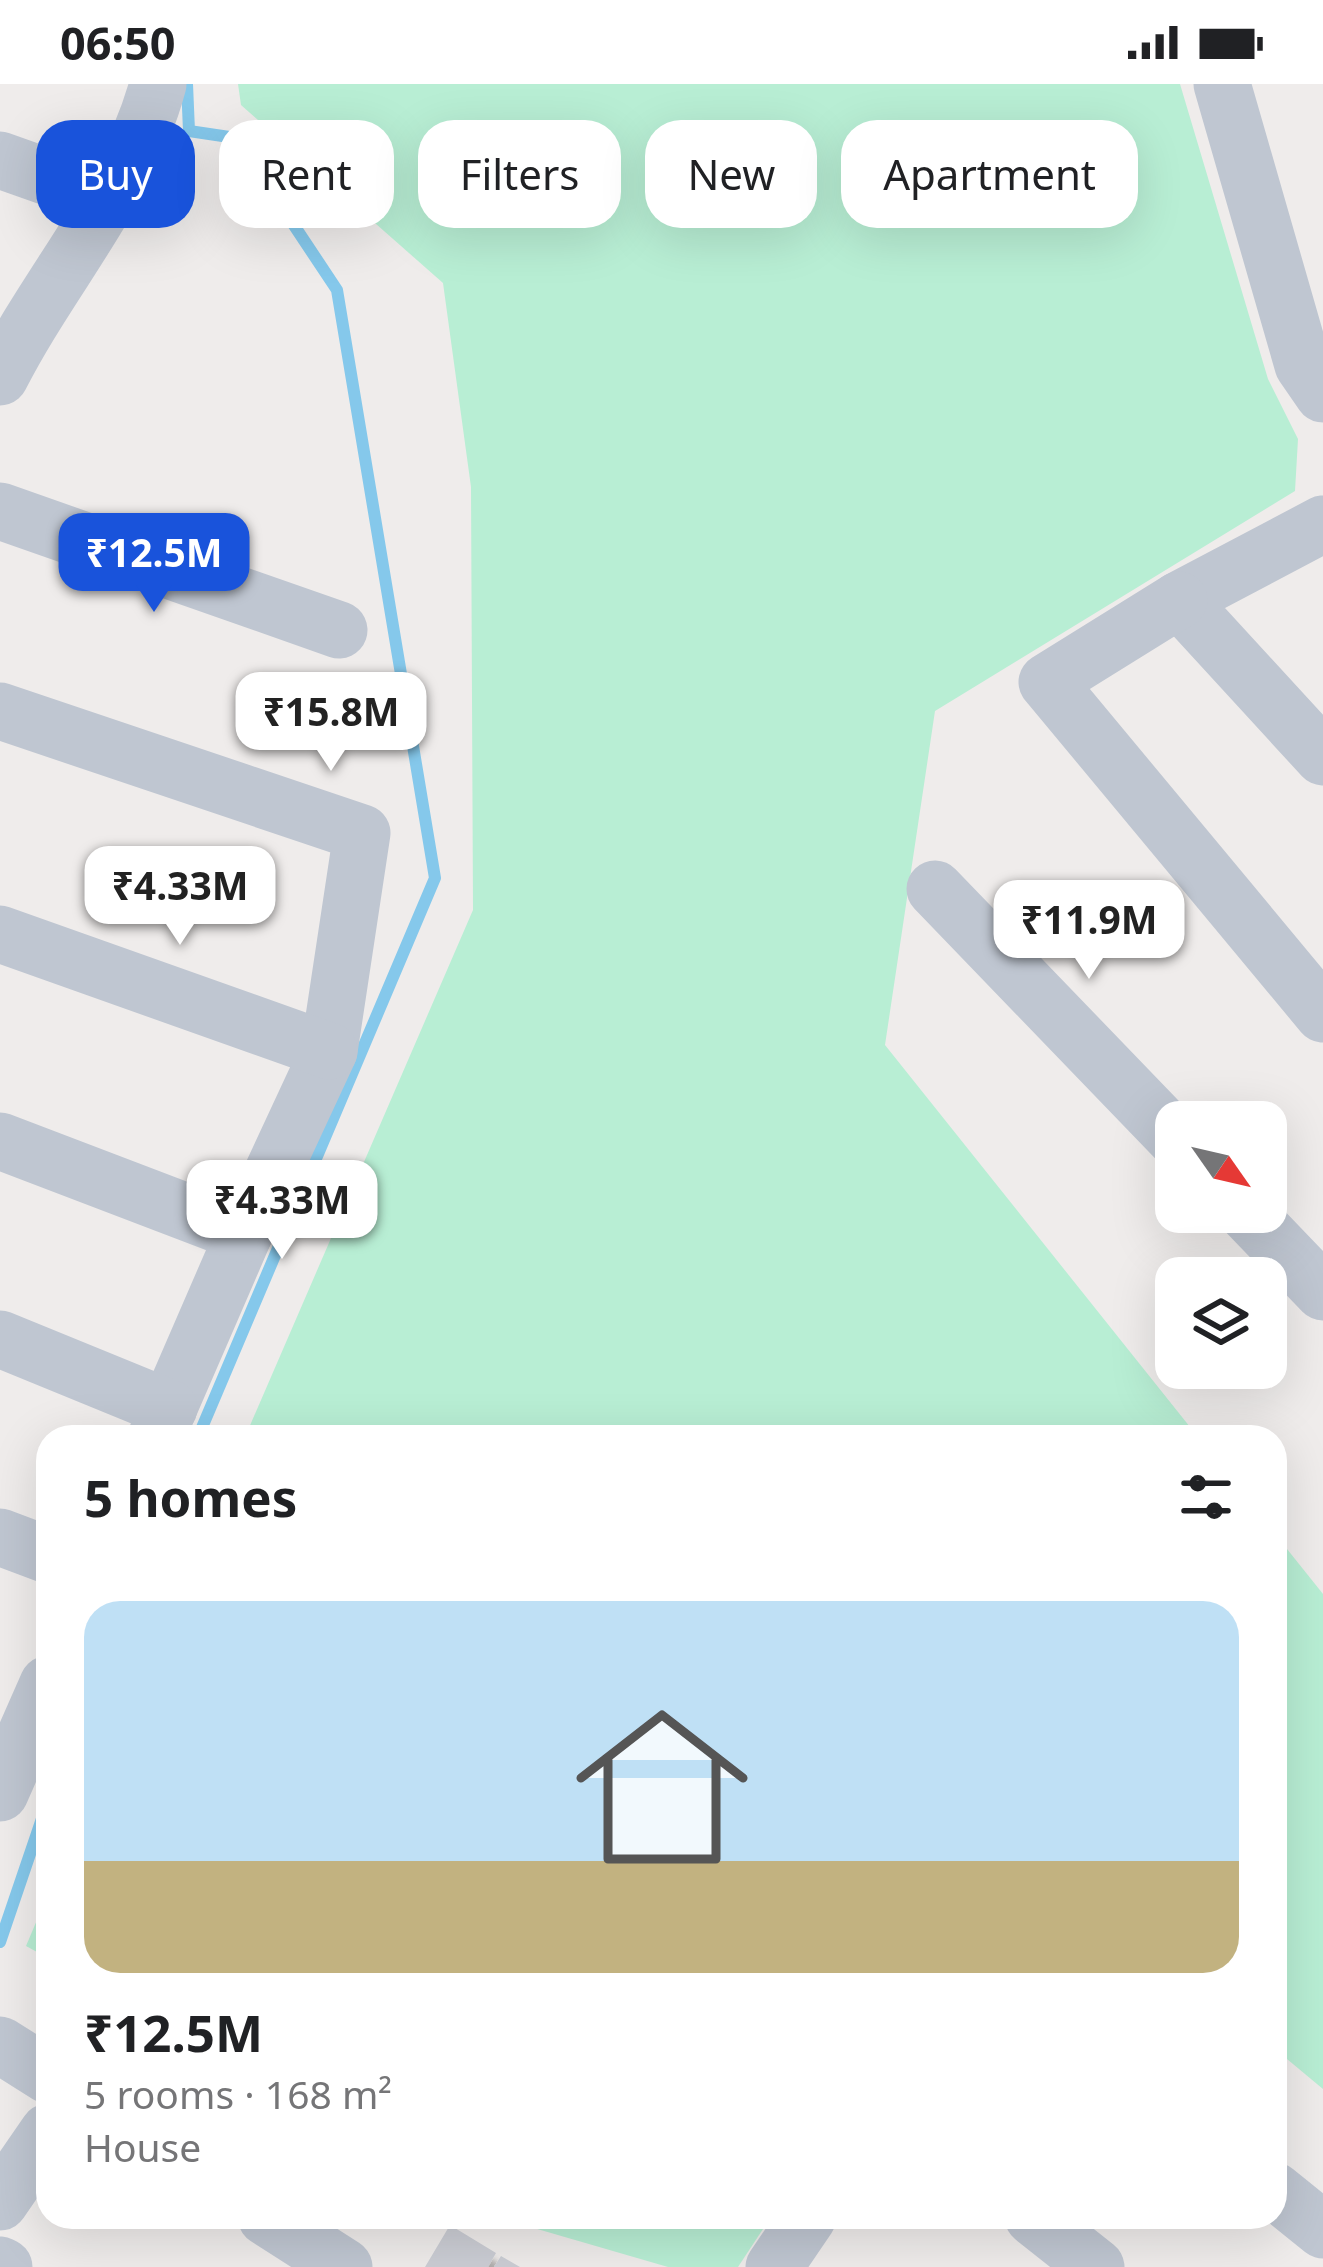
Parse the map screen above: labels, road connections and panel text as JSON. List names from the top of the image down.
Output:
{
  "north": "bottom right",
  "page": {
    "status": "06:50",
    "chip": [
      "Buy",
      "Rent",
      "Filters",
      "New",
      "Apartment"
    ],
    "price": [
      "₹12.5M",
      "₹15.8M",
      "₹4.33M",
      "₹11.9M",
      "₹4.33M"
    ],
    "heading": "5 homes",
    "list": [
      {
        "name": "₹12.5M",
        "note": "5 rooms · 168 m² · House"
      }
    ]
  }
}
